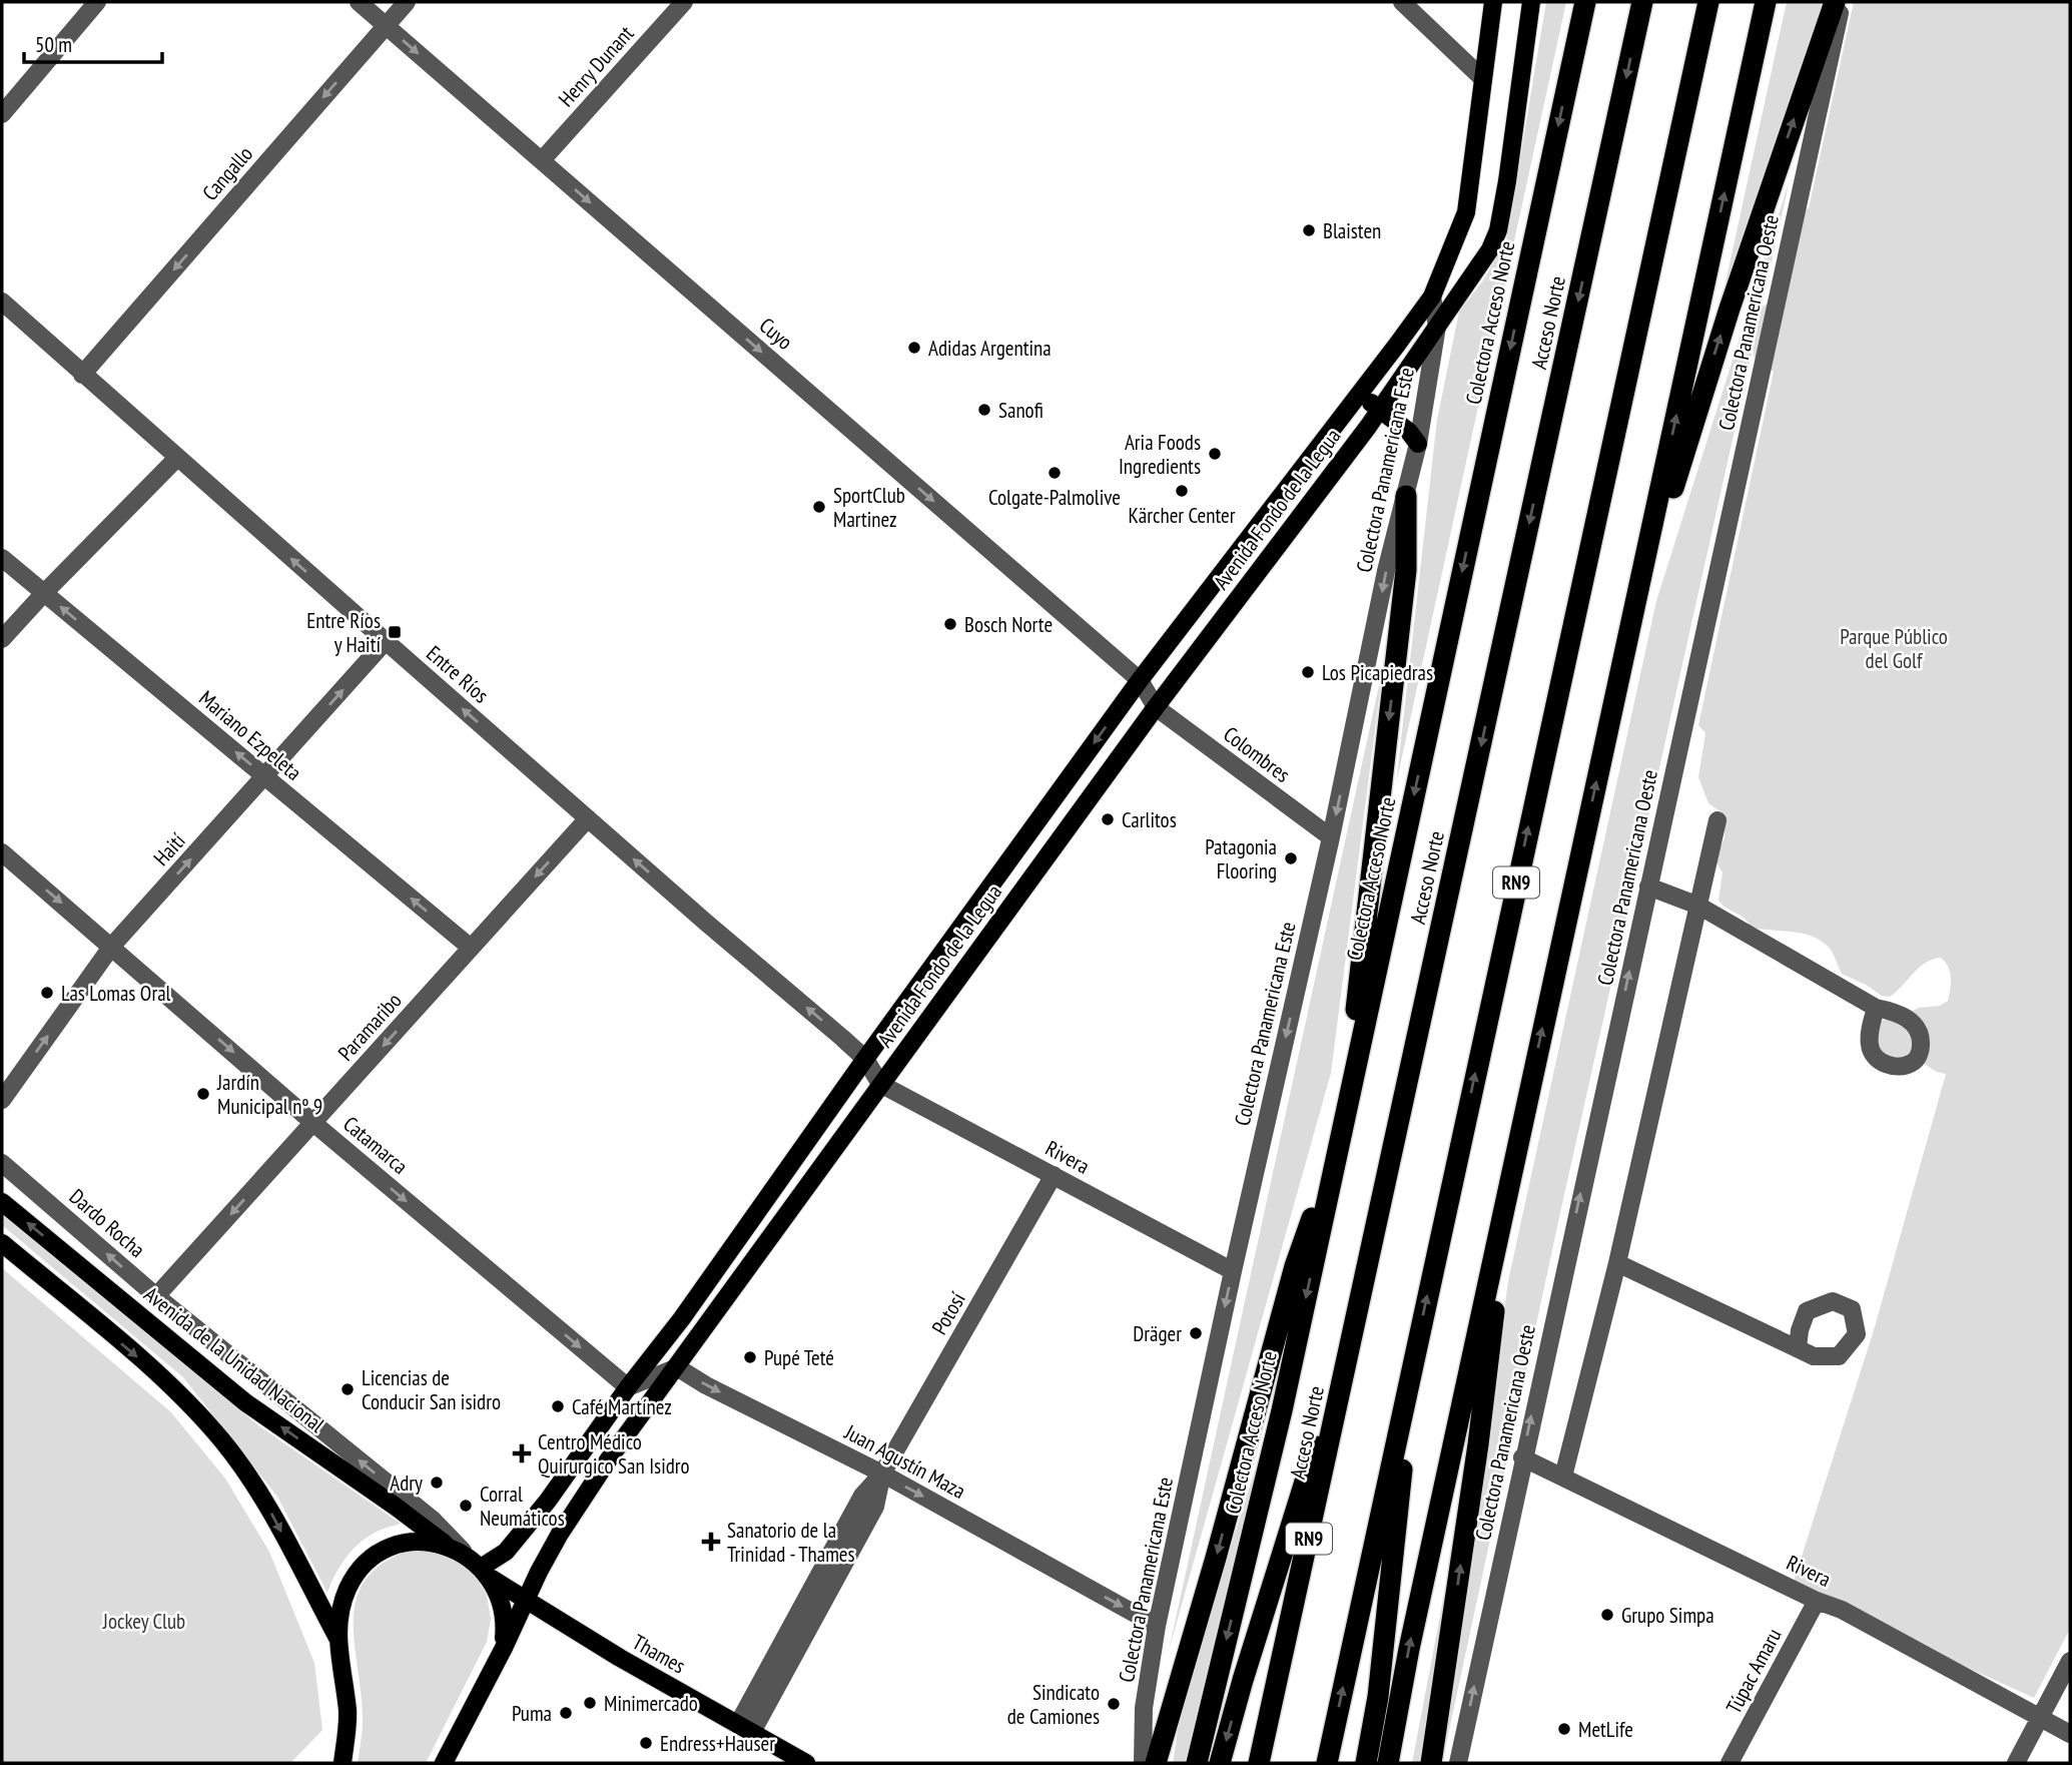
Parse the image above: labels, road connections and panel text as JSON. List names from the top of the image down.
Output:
{
  "streets": {
    "highway": ["Colectora Acceso Norte", "Acceso Norte", "RN9"],
    "main road": ["Avenida Fondo de la Legua", "Avenida de la Unidad Nacional", "Thames"],
    "street": [
      "Henry Dunant",
      "Cangallo",
      "Colectora Panamericana Oeste",
      "Cuyo",
      "Colectora Panamericana Este",
      "Entre Ríos",
      "Mariano Ezpeleta",
      "Colombres",
      "Haití",
      "Paramaribo",
      "Catamarca",
      "Rivera",
      "Dardo Rocha",
      "Potosí",
      "Juan Agustín Maza",
      "Túpac Amaru"
    ]
  },
  "crossings": [
    ["Henry Dunant", "Cuyo"],
    ["Cangallo", "Cuyo"],
    ["Cangallo", "Entre Ríos"],
    ["Colectora Panamericana Oeste", "Rivera"],
    ["Cuyo", "Avenida Fondo de la Legua"],
    ["Cuyo", "Colombres"],
    ["Colectora Panamericana Este", "Avenida Fondo de la Legua"],
    ["Colectora Panamericana Este", "Colombres"],
    ["Colectora Panamericana Este", "Rivera"],
    ["Colectora Panamericana Este", "Juan Agustín Maza"],
    ["Avenida Fondo de la Legua", "Entre Ríos"],
    ["Avenida Fondo de la Legua", "Colombres"],
    ["Avenida Fondo de la Legua", "Catamarca"],
    ["Avenida Fondo de la Legua", "Rivera"],
    ["Avenida Fondo de la Legua", "Dardo Rocha"],
    ["Avenida Fondo de la Legua", "Avenida de la Unidad Nacional"],
    ["Avenida Fondo de la Legua", "Juan Agustín Maza"],
    ["Avenida Fondo de la Legua", "Thames"],
    ["Entre Ríos", "Haití"],
    ["Entre Ríos", "Paramaribo"],
    ["Entre Ríos", "Rivera"],
    ["Mariano Ezpeleta", "Haití"],
    ["Mariano Ezpeleta", "Paramaribo"],
    ["Haití", "Catamarca"],
    ["Paramaribo", "Catamarca"],
    ["Paramaribo", "Dardo Rocha"],
    ["Rivera", "Potosí"],
    ["Rivera", "Túpac Amaru"],
    ["Dardo Rocha", "Avenida de la Unidad Nacional"],
    ["Dardo Rocha", "Thames"],
    ["Potosí", "Juan Agustín Maza"],
    ["Potosí", "Thames"],
    ["Avenida de la Unidad Nacional", "Thames"]
  ],
  "one_way": [
    "Cangallo",
    "Cuyo",
    "Colectora Panamericana Este",
    "Entre Ríos",
    "Mariano Ezpeleta",
    "Haití",
    "Paramaribo",
    "Catamarca",
    "Dardo Rocha",
    "Juan Agustín Maza"
  ],
  "parks": ["Parque Público del Golf", "Jockey Club"],
  "places": {
    "other": [
      "Blaisten",
      "Adidas Argentina",
      "Sanofi",
      "Aria Foods Ingredients",
      "Colgate-Palmolive",
      "Kärcher Center",
      "SportClub Martinez",
      "Bosch Norte",
      "Los Picapiedras",
      "Carlitos",
      "Patagonia Flooring",
      "Las Lomas Oral",
      "Jardín Municipal nº 9",
      "Dräger",
      "Pupé Teté",
      "Licencias de Conducir San isidro",
      "Café Martínez",
      "Adry",
      "Corral Neumáticos",
      "Grupo Simpa",
      "Minimercado",
      "Sindicato de Camiones",
      "Puma",
      "MetLife",
      "Endress+Hauser"
    ],
    "transit": ["Entre Ríos y Haití"],
    "health": ["Centro Médico Quirurgico San Isidro", "Sanatorio de la Trinidad - Thames"]
  },
  "scale_bar": "50 m"
}
